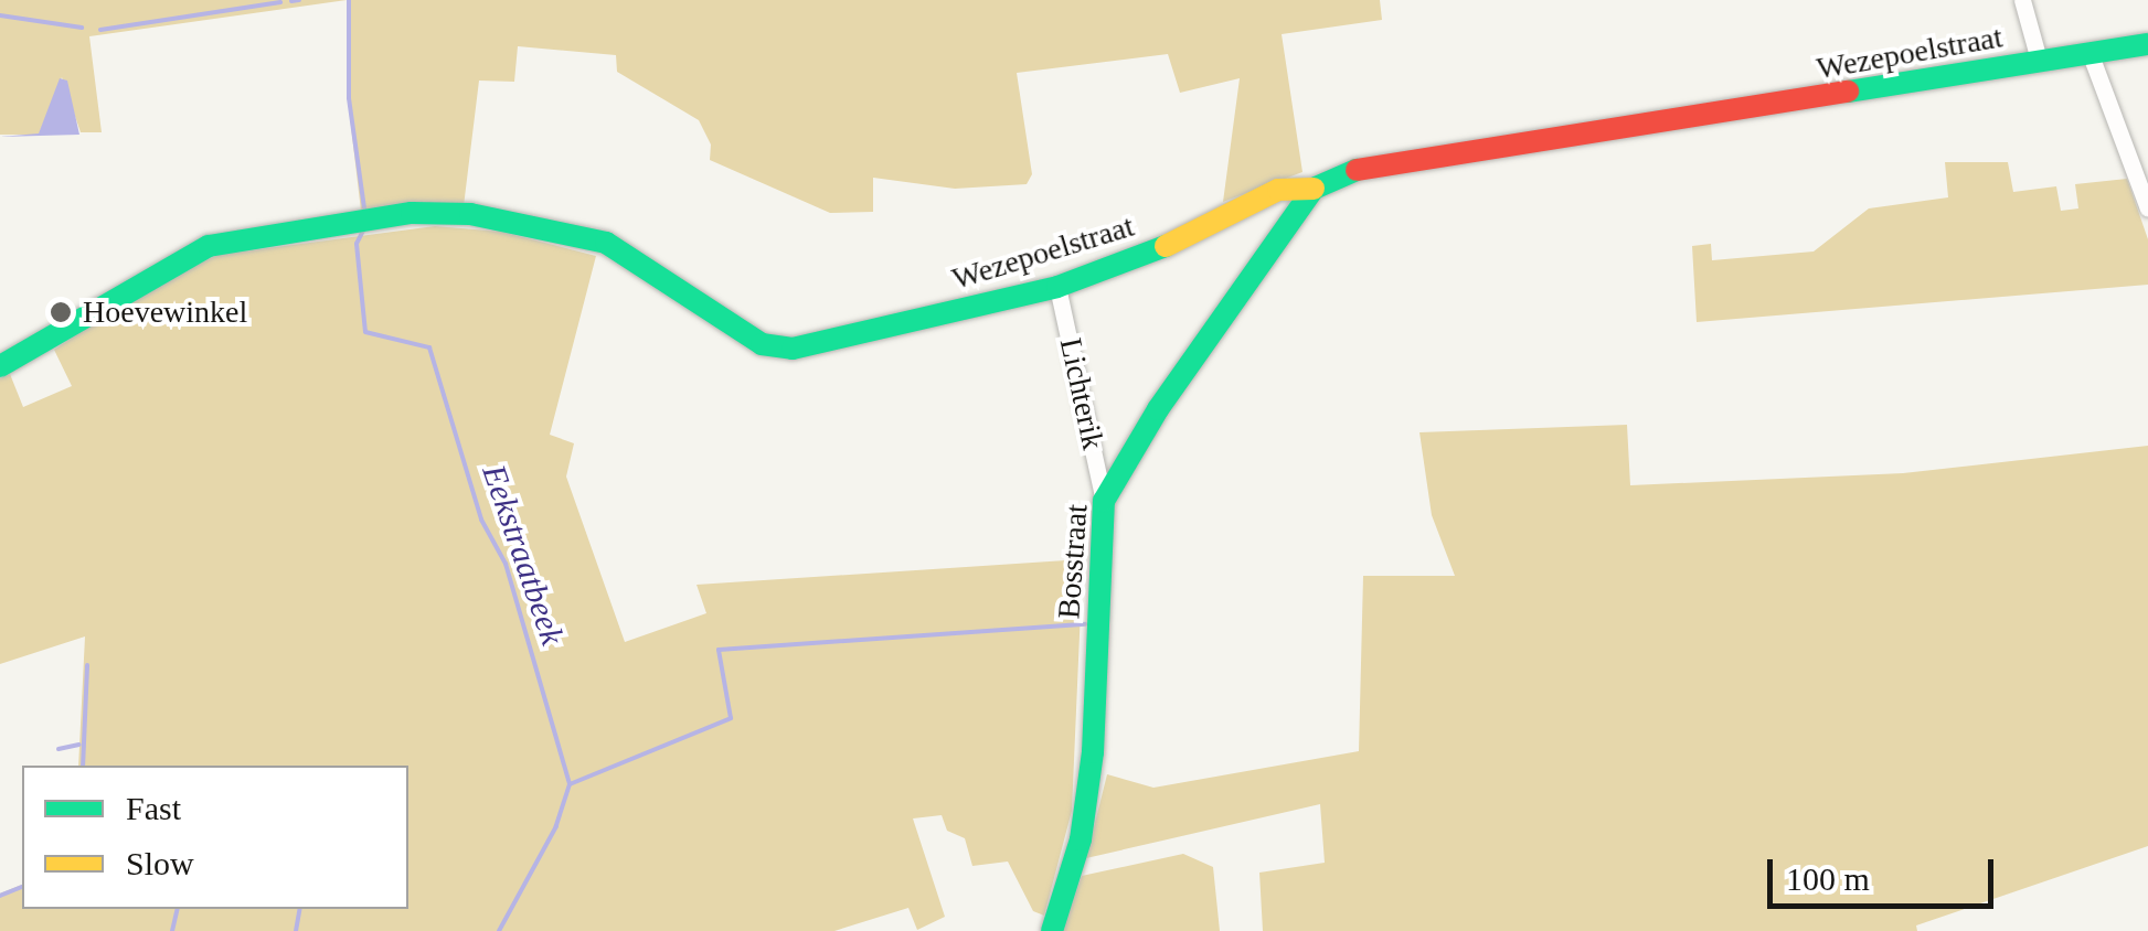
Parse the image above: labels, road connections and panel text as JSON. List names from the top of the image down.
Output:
{
  "streets": {
    "street": ["Wezepoelstraat", "Lichterik", "Bosstraat"]
  },
  "crossings": [
    ["Wezepoelstraat", "Lichterik"],
    ["Wezepoelstraat", "Bosstraat"],
    ["Lichterik", "Bosstraat"]
  ],
  "water": ["Eekstraatbeek"],
  "places": ["Hoevewinkel"],
  "legend": ["Fast", "Slow"],
  "scale_bar": "100 m"
}
